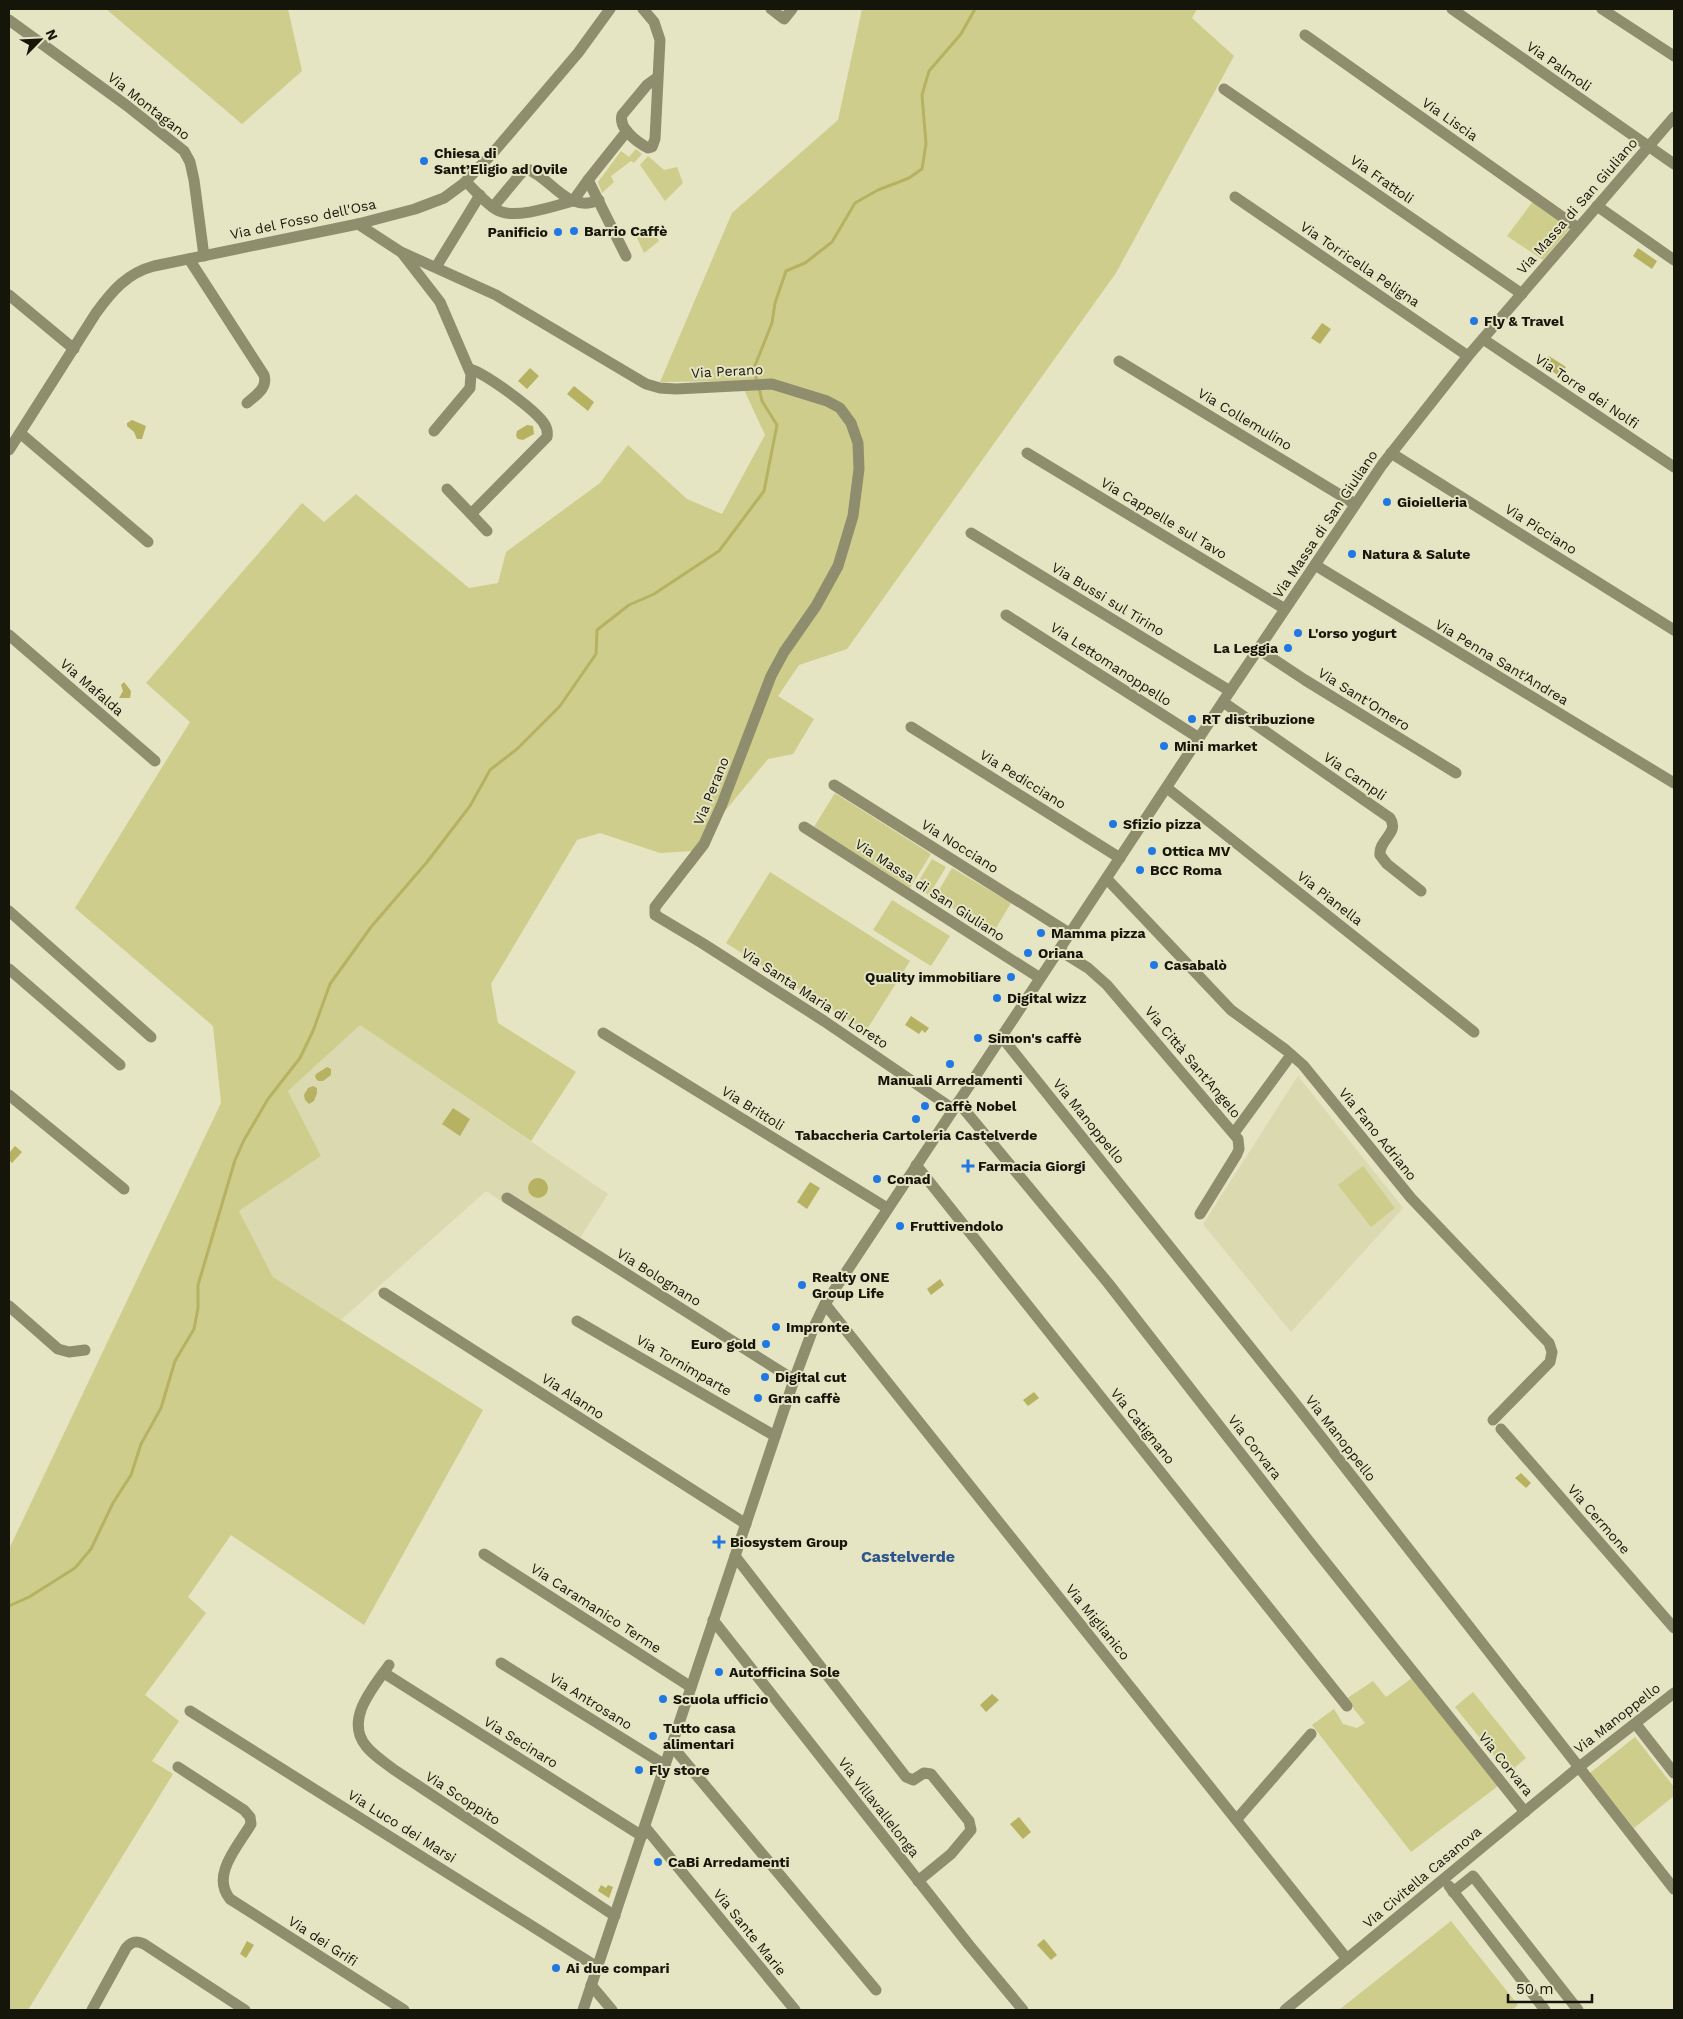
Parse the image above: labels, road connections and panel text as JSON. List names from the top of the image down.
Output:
{
  "streets": {
    "street": [
      "Via Palmoli",
      "Via Montagano",
      "Via Liscia",
      "Via Frattoli",
      "Via Massa di San Giuliano",
      "Via del Fosso dell'Osa",
      "Via Torricella Peligna",
      "Via Perano",
      "Via Torre dei Nolfi",
      "Via Collemulino",
      "Via Cappelle sul Tavo",
      "Via Picciano",
      "Via Bussi sul Tirino",
      "Via Penna Sant'Andrea",
      "Via Lettomanoppello",
      "Via Mafalda",
      "Via Sant'Omero",
      "Via Campli",
      "Via Pedicciano",
      "Via Nocciano",
      "Via Pianella",
      "Via Santa Maria di Loreto",
      "Via Città Sant'Angelo",
      "Via Brittoli",
      "Via Manoppello",
      "Via Fano Adriano",
      "Via Bolognano",
      "Via Tornimparte",
      "Via Alanno",
      "Via Catignano",
      "Via Corvara",
      "Via Cermone",
      "Via Caramanico Terme",
      "Via Miglianico",
      "Via Antrosano",
      "Via Secinaro",
      "Via Scoppito",
      "Via Villavallelonga",
      "Via Luco dei Marsi",
      "Via Civitella Casanova",
      "Via Sante Marie",
      "Via dei Grifi"
    ]
  },
  "crossings": [
    ["Via Palmoli", "Via Massa di San Giuliano"],
    ["Via Montagano", "Via del Fosso dell'Osa"],
    ["Via Liscia", "Via Massa di San Giuliano"],
    ["Via Frattoli", "Via Massa di San Giuliano"],
    ["Via Massa di San Giuliano", "Via Torricella Peligna"],
    ["Via Massa di San Giuliano", "Via Torre dei Nolfi"],
    ["Via Massa di San Giuliano", "Via Collemulino"],
    ["Via Massa di San Giuliano", "Via Cappelle sul Tavo"],
    ["Via Massa di San Giuliano", "Via Picciano"],
    ["Via Massa di San Giuliano", "Via Bussi sul Tirino"],
    ["Via Massa di San Giuliano", "Via Penna Sant'Andrea"],
    ["Via Massa di San Giuliano", "Via Lettomanoppello"],
    ["Via Massa di San Giuliano", "Via Sant'Omero"],
    ["Via Massa di San Giuliano", "Via Campli"],
    ["Via Massa di San Giuliano", "Via Pedicciano"],
    ["Via Massa di San Giuliano", "Via Nocciano"],
    ["Via Massa di San Giuliano", "Via Pianella"],
    ["Via Massa di San Giuliano", "Via Santa Maria di Loreto"],
    ["Via Massa di San Giuliano", "Via Città Sant'Angelo"],
    ["Via Massa di San Giuliano", "Via Brittoli"],
    ["Via Massa di San Giuliano", "Via Manoppello"],
    ["Via Massa di San Giuliano", "Via Fano Adriano"],
    ["Via Massa di San Giuliano", "Via Bolognano"],
    ["Via Massa di San Giuliano", "Via Tornimparte"],
    ["Via Massa di San Giuliano", "Via Alanno"],
    ["Via Massa di San Giuliano", "Via Catignano"],
    ["Via Massa di San Giuliano", "Via Corvara"],
    ["Via Massa di San Giuliano", "Via Caramanico Terme"],
    ["Via Massa di San Giuliano", "Via Miglianico"],
    ["Via Massa di San Giuliano", "Via Antrosano"],
    ["Via Massa di San Giuliano", "Via Secinaro"],
    ["Via Massa di San Giuliano", "Via Scoppito"],
    ["Via Massa di San Giuliano", "Via Villavallelonga"],
    ["Via Massa di San Giuliano", "Via Luco dei Marsi"],
    ["Via Massa di San Giuliano", "Via Sante Marie"],
    ["Via del Fosso dell'Osa", "Via Perano"],
    ["Via Perano", "Via Santa Maria di Loreto"],
    ["Via Santa Maria di Loreto", "Via Corvara"],
    ["Via Manoppello", "Via Civitella Casanova"],
    ["Via Corvara", "Via Civitella Casanova"],
    ["Via Miglianico", "Via Civitella Casanova"],
    ["Via Secinaro", "Via Scoppito"],
    ["Via Secinaro", "Via Sante Marie"]
  ],
  "districts": ["Castelverde"],
  "places": {
    "other": [
      "Chiesa di Sant’Eligio ad Ovile",
      "Barrio Caffè",
      "Panificio",
      "Fly & Travel",
      "Gioielleria",
      "Natura & Salute",
      "L'orso yogurt",
      "La Leggia",
      "RT distribuzione",
      "Mini market",
      "Sfizio pizza",
      "Ottica MV",
      "BCC Roma",
      "Mamma pizza",
      "Oriana",
      "Casabalò",
      "Quality immobiliare",
      "Digital wizz",
      "Simon's caffè",
      "Manuali Arredamenti",
      "Caffè Nobel",
      "Tabaccheria Cartoleria Castelverde",
      "Conad",
      "Fruttivendolo",
      "Realty ONE Group Life",
      "Impronte",
      "Euro gold",
      "Digital cut",
      "Gran caffè",
      "Autofficina Sole",
      "Scuola ufficio",
      "Tutto casa alimentari",
      "Fly store",
      "CaBi Arredamenti",
      "Ai due compari"
    ],
    "health": ["Farmacia Giorgi", "Biosystem Group"]
  },
  "scale_bar": "50 m",
  "north": "top right"
}
